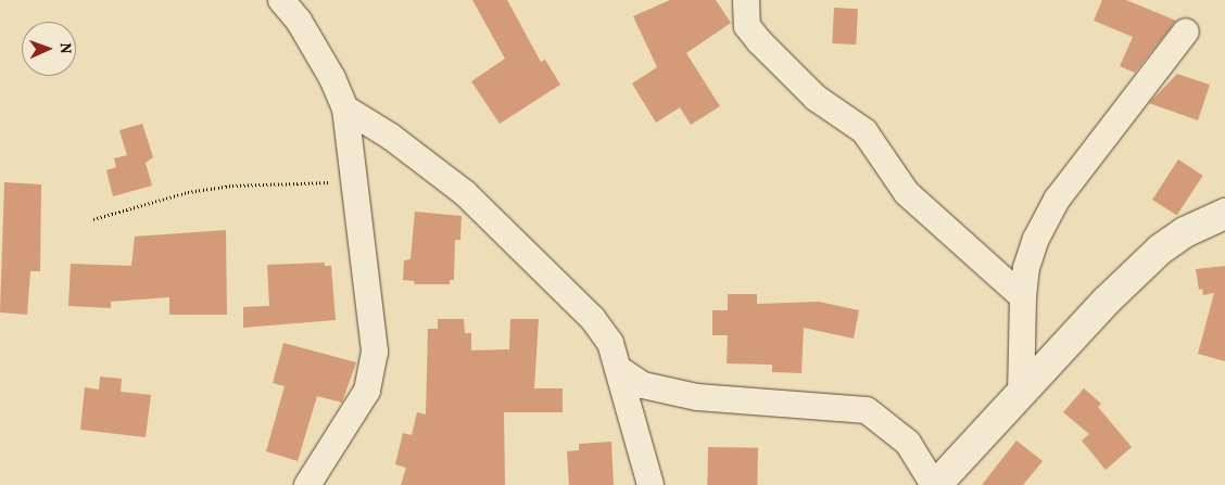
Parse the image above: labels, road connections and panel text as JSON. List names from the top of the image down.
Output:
{
  "north": "right"
}
